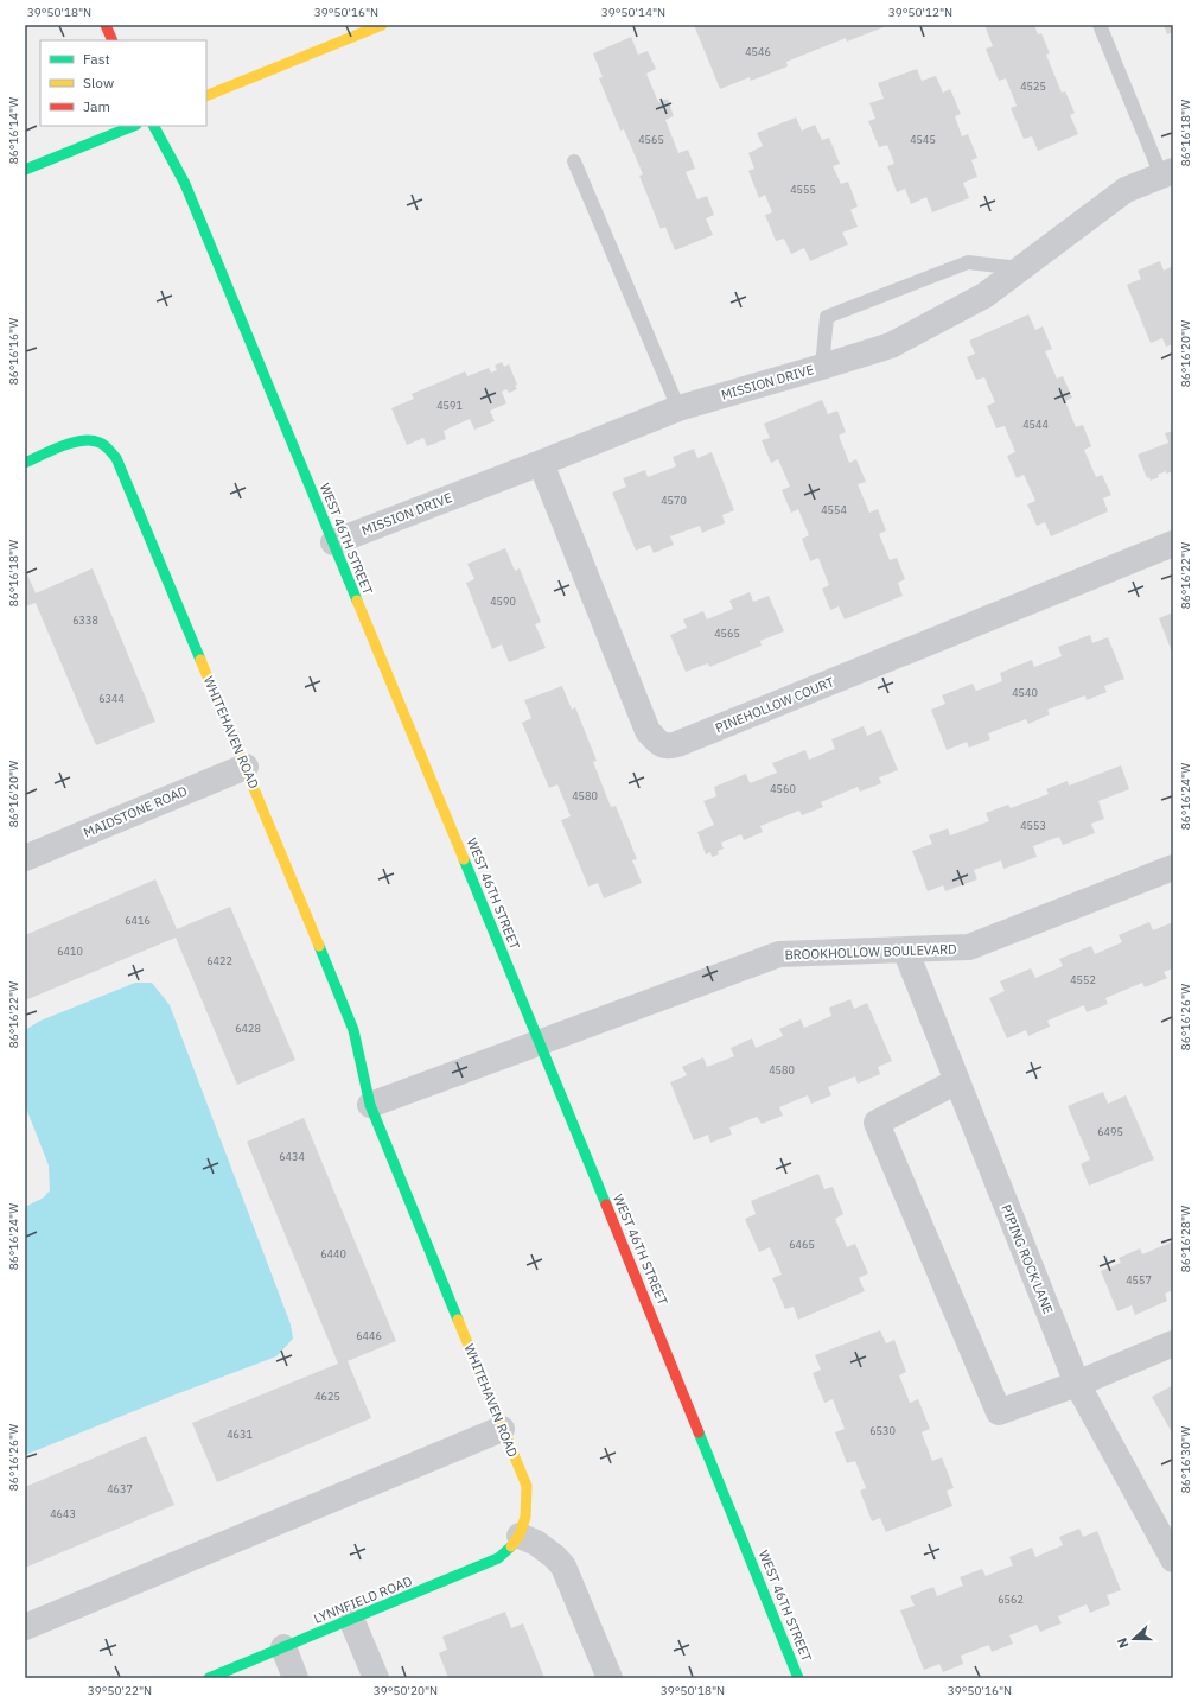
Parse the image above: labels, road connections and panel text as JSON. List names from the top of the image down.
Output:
{
  "streets": {
    "street": [
      "MISSION DRIVE",
      "WEST 46TH STREET",
      "PINEHOLLOW COURT",
      "WHITEHAVEN ROAD",
      "MAIDSTONE ROAD",
      "BROOKHOLLOW BOULEVARD",
      "PIPING ROCK LANE",
      "LYNNFIELD ROAD"
    ]
  },
  "crossings": [
    ["MISSION DRIVE", "WEST 46TH STREET"],
    ["MISSION DRIVE", "PINEHOLLOW COURT"],
    ["WEST 46TH STREET", "BROOKHOLLOW BOULEVARD"],
    ["WHITEHAVEN ROAD", "MAIDSTONE ROAD"],
    ["WHITEHAVEN ROAD", "LYNNFIELD ROAD"],
    ["BROOKHOLLOW BOULEVARD", "PIPING ROCK LANE"]
  ],
  "house_numbers": [
    "4546",
    "4525",
    "4565",
    "4545",
    "4555",
    "4591",
    "4544",
    "4570",
    "4554",
    "4590",
    "6338",
    "4565",
    "4540",
    "6344",
    "4560",
    "4580",
    "4553",
    "6416",
    "6410",
    "6422",
    "4552",
    "6428",
    "4580",
    "6495",
    "6434",
    "6465",
    "6440",
    "4557",
    "6446",
    "4625",
    "6530",
    "4631",
    "4637",
    "4643",
    "6562"
  ],
  "legend": ["Fast", "Slow", "Jam"],
  "north": "left",
  "coordinates": [
    "39°50'18\"N",
    "39°50'16\"N",
    "39°50'14\"N",
    "39°50'12\"N",
    "86°16'14\"W",
    "86°16'18\"W",
    "86°16'16\"W",
    "86°16'20\"W",
    "86°16'22\"W",
    "86°16'24\"W",
    "86°16'26\"W",
    "86°16'28\"W",
    "86°16'30\"W",
    "39°50'22\"N",
    "39°50'20\"N"
  ]
}
